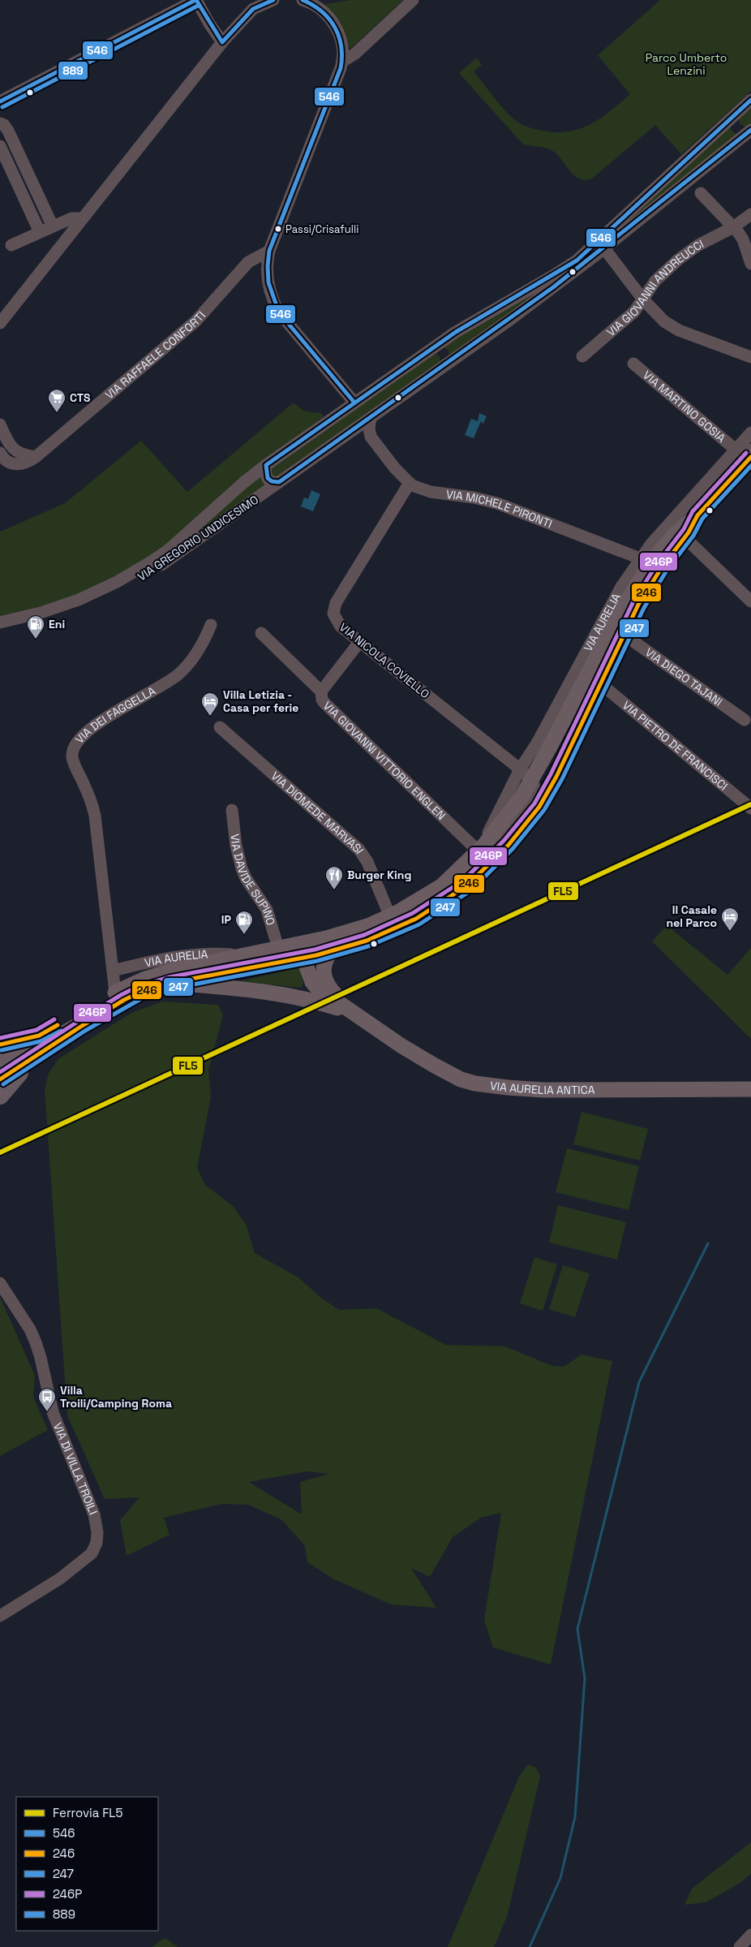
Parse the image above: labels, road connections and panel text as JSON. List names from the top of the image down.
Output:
{
  "streets": {
    "highway": ["VIA AURELIA"],
    "main road": ["VIA AURELIA ANTICA"],
    "street": [
      "VIA GIOVANNI ANDREUCCI",
      "VIA RAFFAELE CONFORTI",
      "VIA MARTINO GOSIA",
      "VIA MICHELE PIRONTI",
      "VIA GREGORIO UNDICESIMO",
      "VIA NICOLA COVIELLO",
      "VIA DIEGO TAJANI",
      "VIA DEI FAGGELLA",
      "VIA PIETRO DE FRANCISCI",
      "VIA GIOVANNI VITTORIO ENGLEN",
      "VIA DIOMEDE MARVASI",
      "VIA DAVIDE SUPINO",
      "VIA DI VILLA TROILI"
    ]
  },
  "crossings": [
    ["VIA MARTINO GOSIA", "VIA AURELIA"],
    ["VIA MICHELE PIRONTI", "VIA AURELIA"],
    ["VIA MICHELE PIRONTI", "VIA NICOLA COVIELLO"],
    ["VIA AURELIA", "VIA NICOLA COVIELLO"],
    ["VIA AURELIA", "VIA DIEGO TAJANI"],
    ["VIA AURELIA", "VIA DEI FAGGELLA"],
    ["VIA AURELIA", "VIA PIETRO DE FRANCISCI"],
    ["VIA AURELIA", "VIA GIOVANNI VITTORIO ENGLEN"],
    ["VIA AURELIA", "VIA DIOMEDE MARVASI"],
    ["VIA AURELIA", "VIA DAVIDE SUPINO"]
  ],
  "parks": ["Parco Umberto Lenzini"],
  "places": {
    "other": ["Passi/Crisafulli"],
    "supermarket": ["CTS"],
    "fuel station": ["Eni", "IP"],
    "hotel": ["Villa Letizia - Casa per ferie", "Il Casale nel Parco"],
    "restaurant": ["Burger King"],
    "bus stop": ["Villa Troili/Camping Roma"]
  },
  "lines": [
    "transit line 546",
    "transit line 889",
    "transit line 246P",
    "transit line 246",
    "transit line 247",
    "rail line FL5"
  ],
  "legend": [
    "Ferrovia FL5",
    "546",
    "246",
    "247",
    "246P",
    "889"
  ]
}
